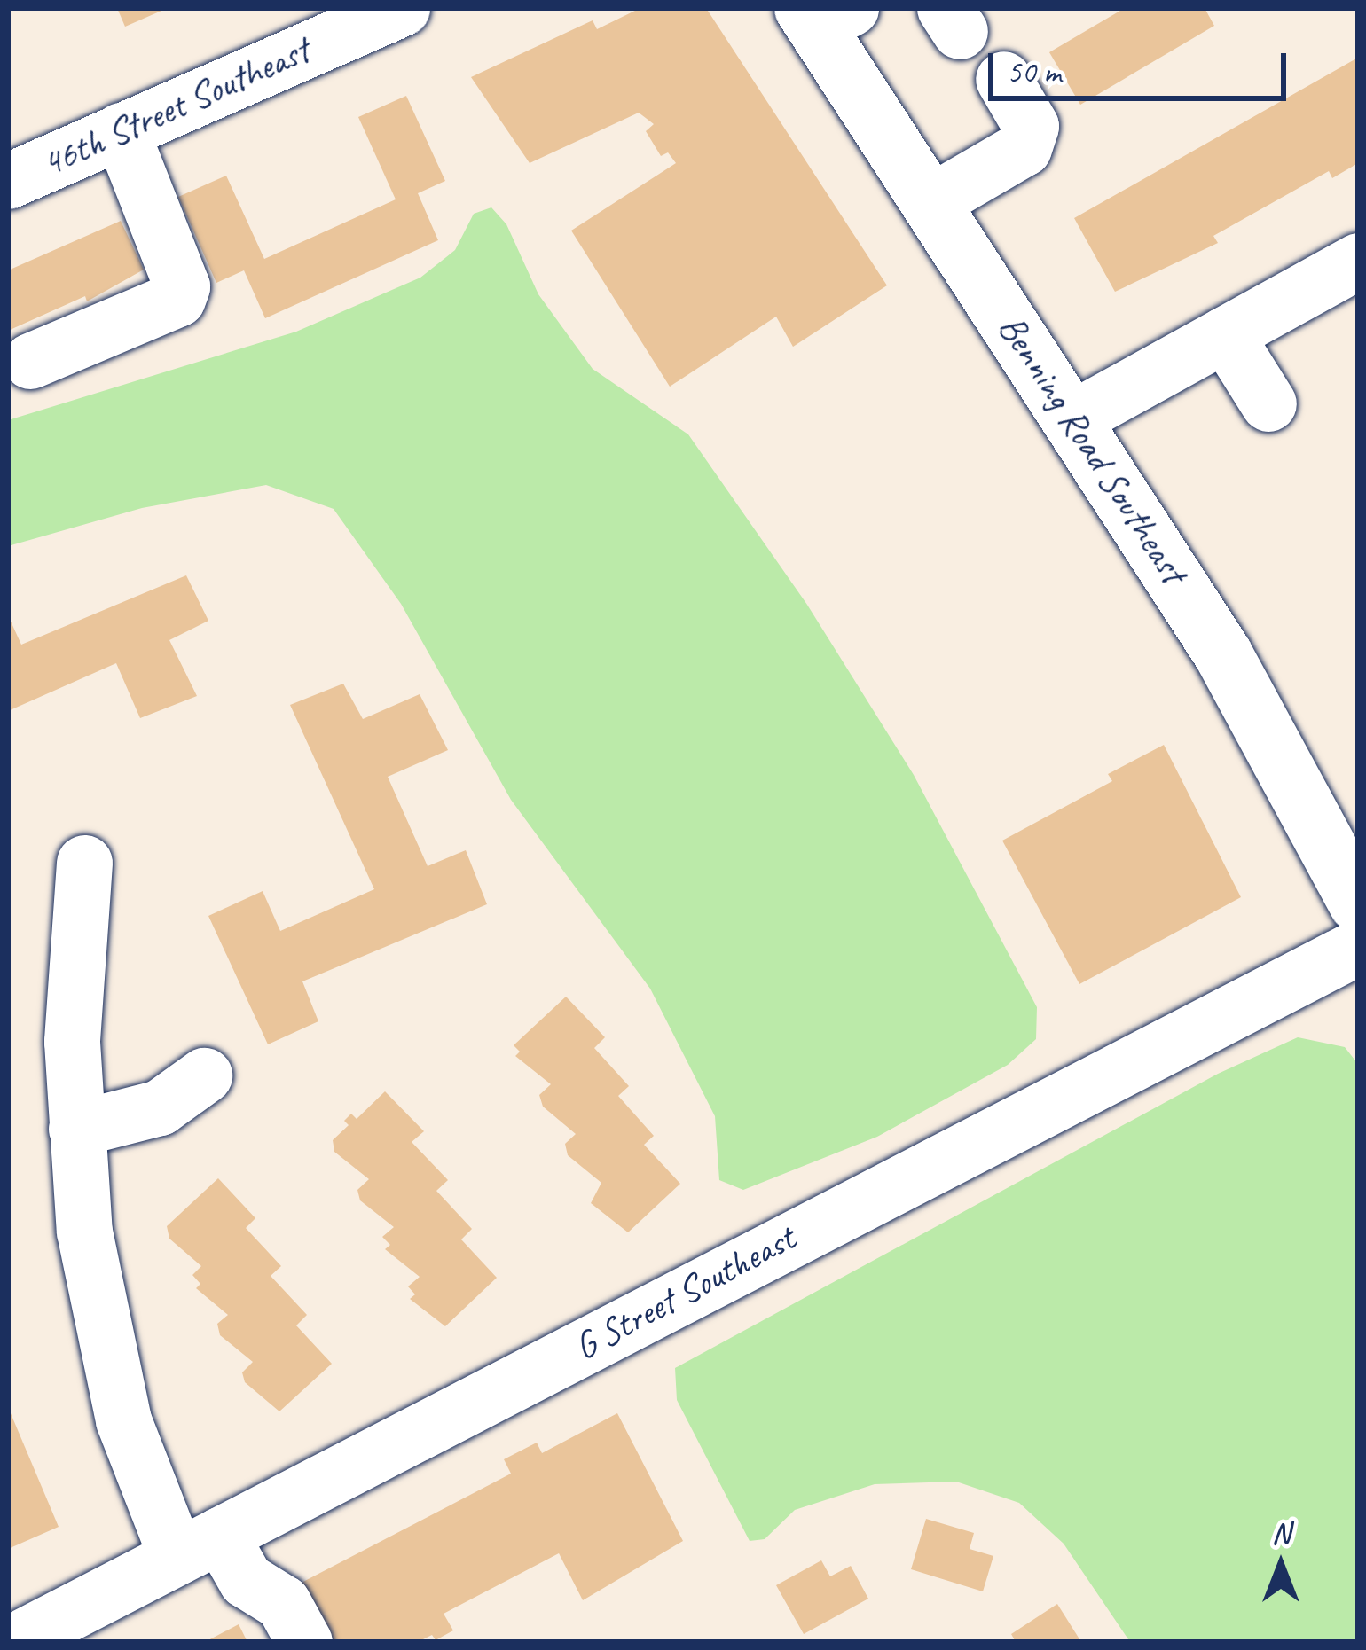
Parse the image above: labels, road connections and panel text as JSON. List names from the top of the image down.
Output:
{
  "streets": {
    "main road": ["Benning Road Southeast"],
    "street": ["46th Street Southeast", "G Street Southeast"]
  },
  "scale_bar": "50 m",
  "north": "top"
}
